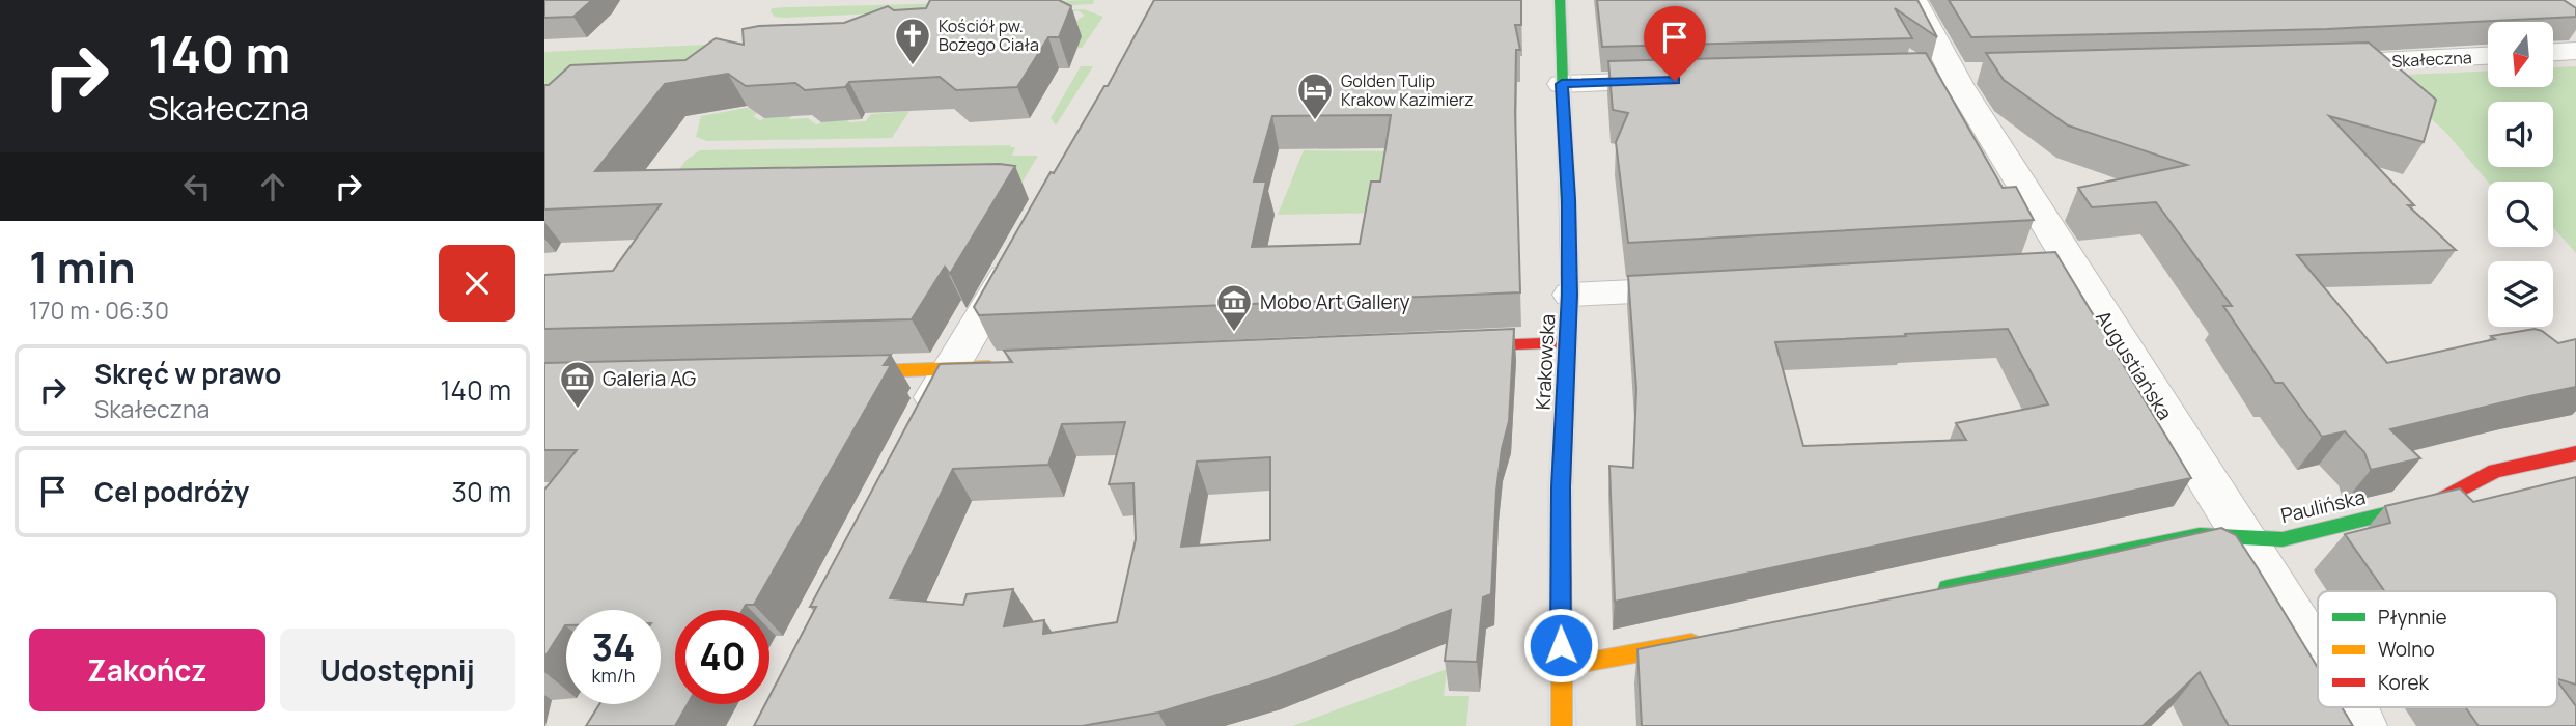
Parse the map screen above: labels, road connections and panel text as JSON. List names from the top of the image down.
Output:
{
  "streets": {
    "street": [
      "Skałeczna",
      "Krakowska",
      "Augustiańska",
      "Paulińska"
    ]
  },
  "crossings": [
    ["Augustiańska", "Paulińska"]
  ],
  "places": {
    "church": ["Kościół pw. Bożego Ciała"],
    "hotel": ["Golden Tulip Krakow Kazimierz"],
    "museum": ["Mobo Art Gallery", "Galeria AG"]
  },
  "legend": ["Płynnie", "Wolno", "Korek"],
  "north": "bottom",
  "page": {
    "turn": ["140 m", "Skałeczna"],
    "heading": ["1 min", "170 m · 06:30"],
    "list": [
      {
        "name": "Skręć w prawo",
        "note": "Skałeczna",
        "value": "140 m"
      },
      {
        "name": "Cel podróży",
        "value": "30 m"
      }
    ],
    "speed": "34 km/h",
    "limit": "40",
    "buttons": ["Zakończ", "Udostępnij"]
  }
}
